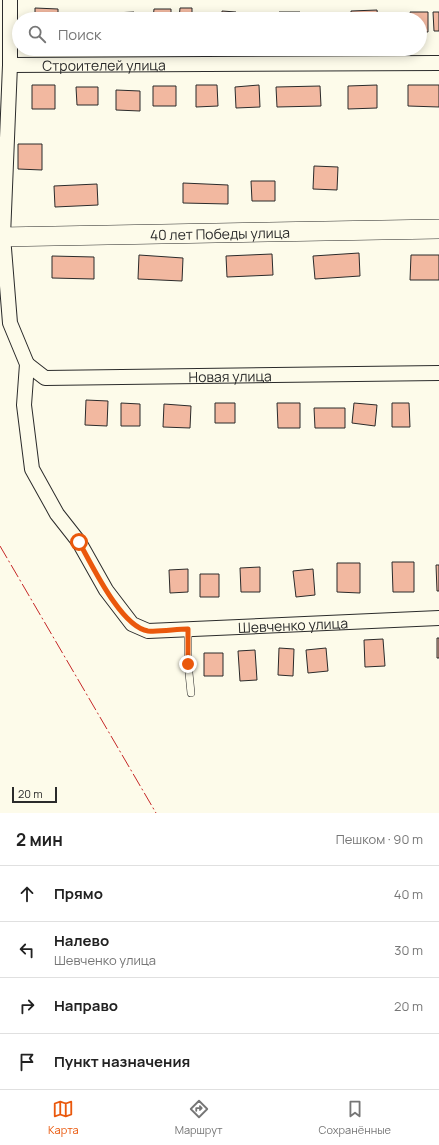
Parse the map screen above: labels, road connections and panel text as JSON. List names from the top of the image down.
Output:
{
  "streets": {
    "street": [
      "Строителей улица",
      "40 лет Победы улица",
      "Новая улица",
      "Шевченко улица"
    ]
  },
  "crossings": [
    ["Новая улица", "Шевченко улица"]
  ],
  "scale_bar": "20 m",
  "page": {
    "search": "Поиск",
    "scale": "20 m",
    "heading": ["2 мин", "Пешком · 90 m"],
    "list": [
      ["Прямо", "40 m"],
      ["Налево", "Шевченко улица", "30 m"],
      ["Направо", "20 m"],
      "Пункт назначения"
    ],
    "nav": ["Карта", "Маршрут", "Сохранённые"]
  }
}
